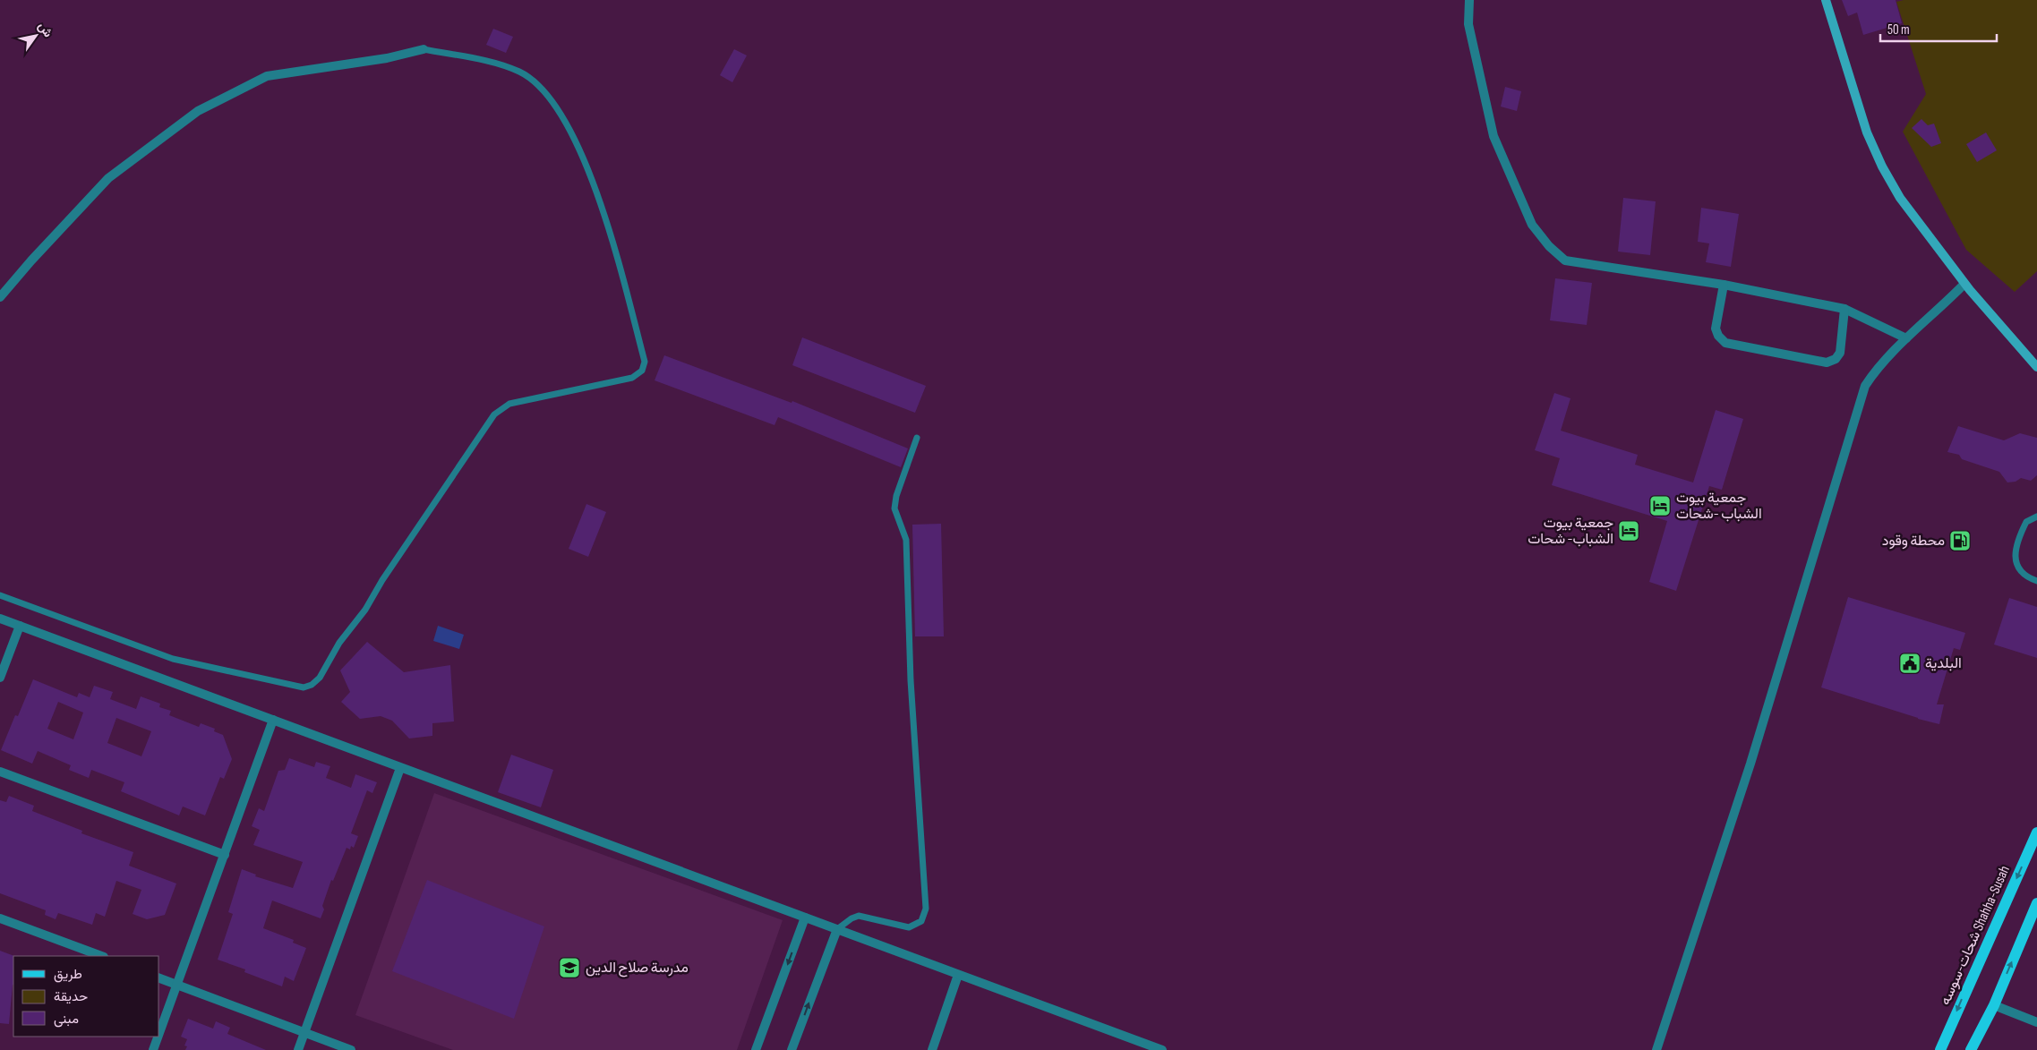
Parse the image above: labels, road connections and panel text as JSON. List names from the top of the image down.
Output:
{
  "streets": {
    "main road": ["شحات-سوسه Shahha-Susah"]
  },
  "places": {
    "hotel": ["جمعية بيوت الشباب -شحات", "جمعية بيوت الشباب- شحات"],
    "fuel station": ["محطة وقود"],
    "public building": ["البلدية"],
    "school or university": ["مدرسة صلاح الدين"]
  },
  "legend": ["طريق", "حديقة", "مبنى"],
  "scale_bar": "50 m",
  "north": "top right"
}
